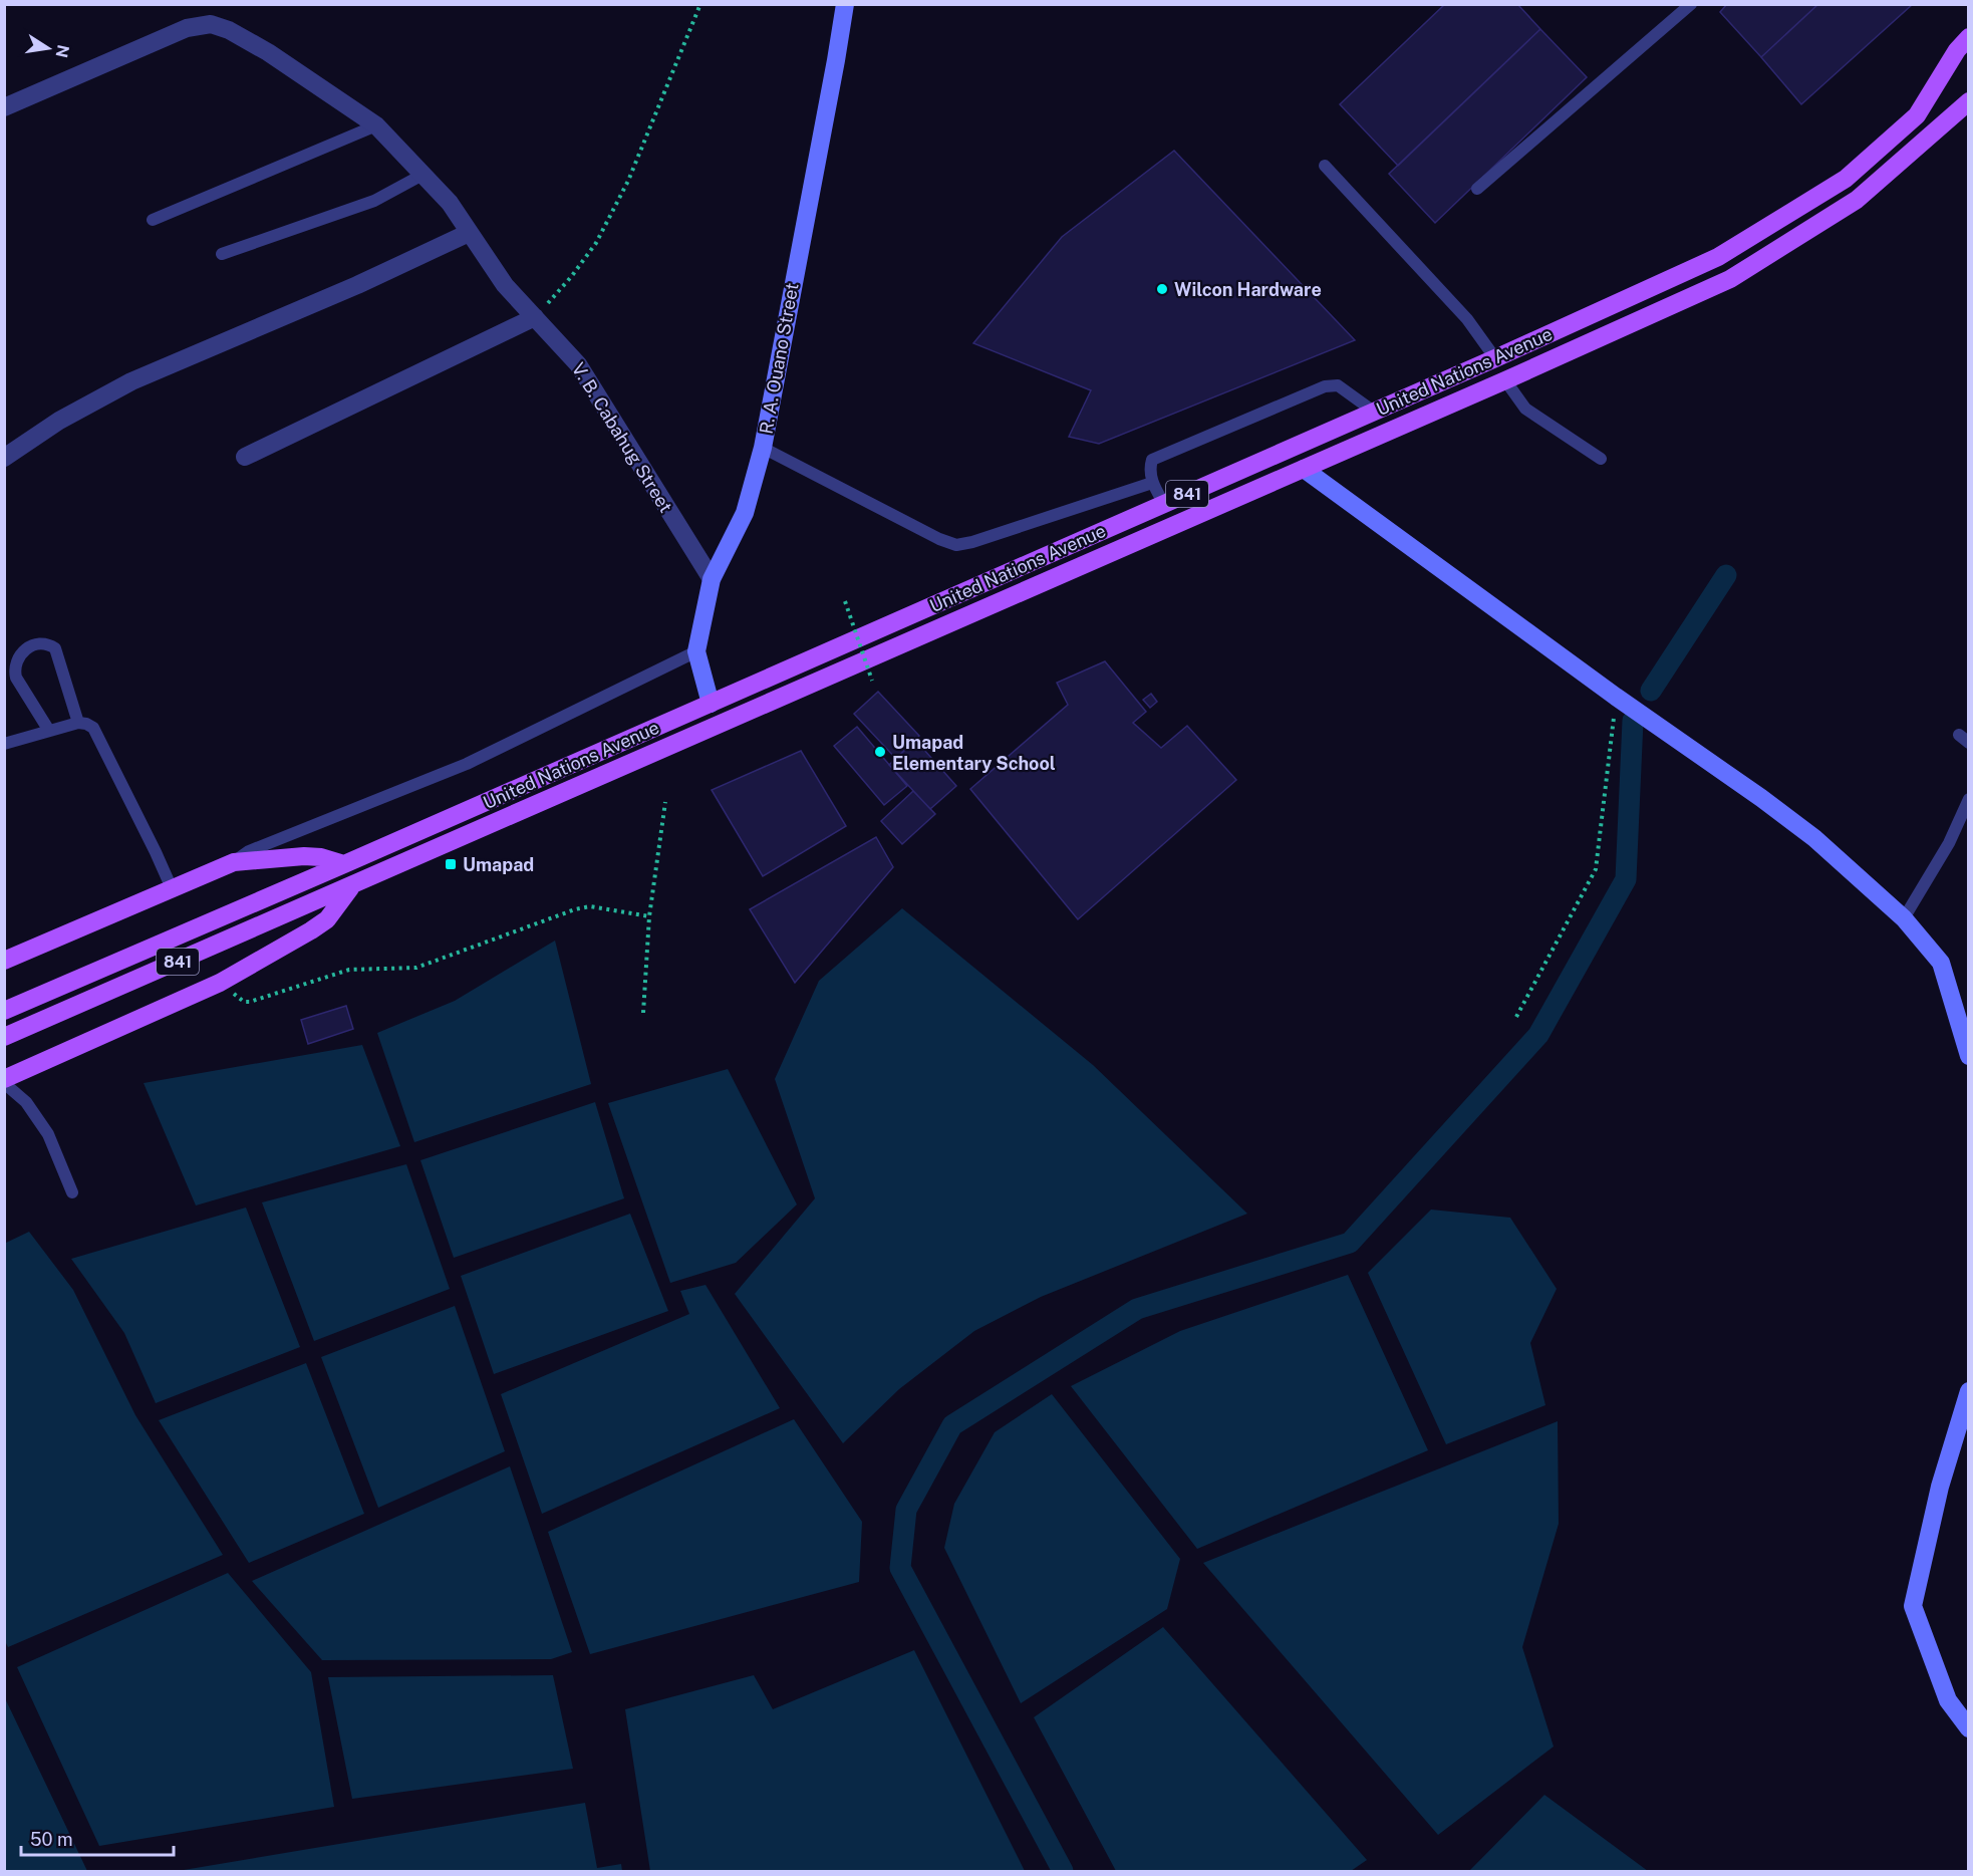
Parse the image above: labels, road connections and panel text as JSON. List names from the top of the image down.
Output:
{
  "streets": {
    "main road": ["United Nations Avenue", "841"],
    "street": ["R. A. Ouano Street", "V. B. Cabahug Street"]
  },
  "crossings": [
    ["R. A. Ouano Street", "United Nations Avenue"],
    ["R. A. Ouano Street", "V. B. Cabahug Street"]
  ],
  "places": {
    "other": ["Wilcon Hardware", "Umapad Elementary School"],
    "transit": ["Umapad"]
  },
  "scale_bar": "50 m",
  "north": "right"
}
